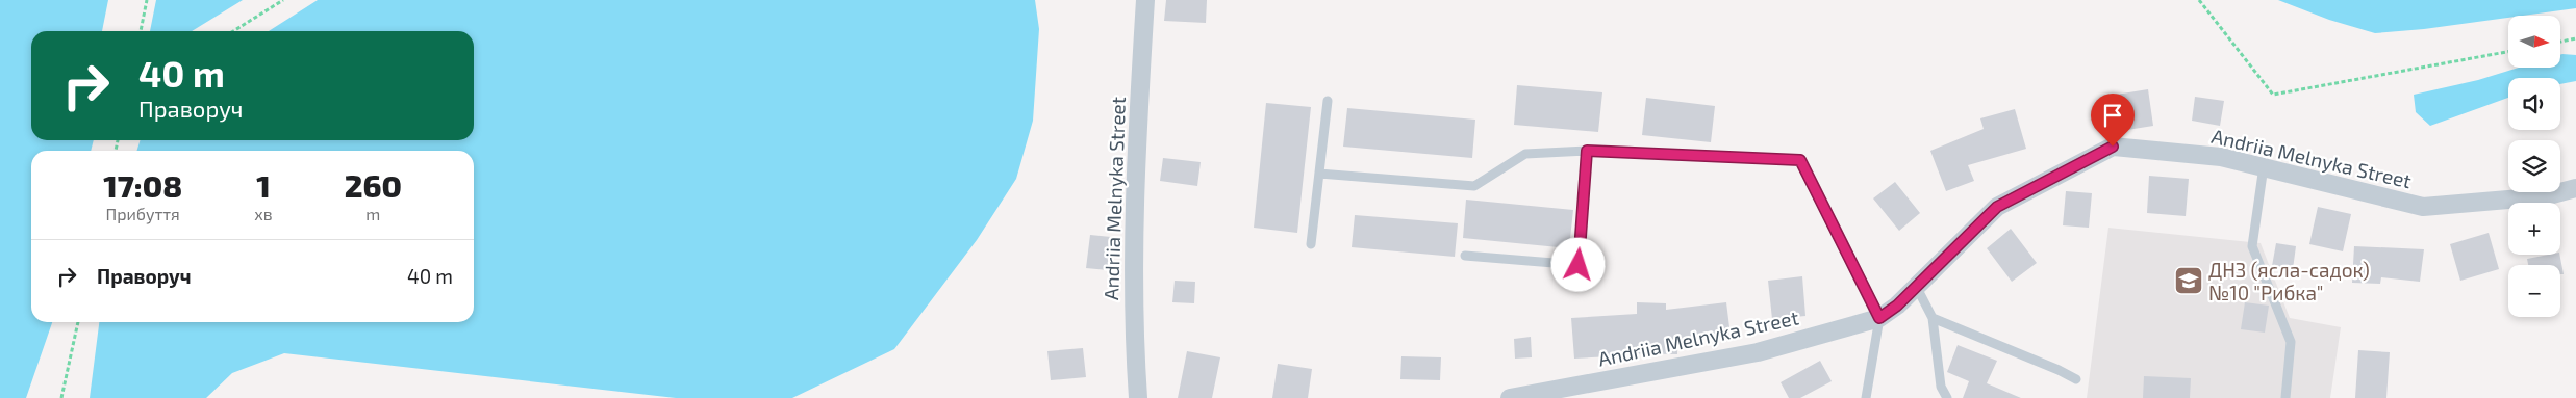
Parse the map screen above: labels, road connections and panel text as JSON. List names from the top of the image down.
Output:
{
  "streets": {
    "street": ["Andriia Melnyka Street"]
  },
  "places": {
    "school or university": ["ДНЗ (ясла-садок) №10 \"Рибка\""]
  },
  "north": "right",
  "page": {
    "map_buttons": ["+", "−"],
    "turn": ["40 m", "Праворуч"],
    "eta": [
      "17:08",
      "Прибуття",
      "1",
      "хв",
      "260",
      "m"
    ],
    "list": [
      {
        "name": "Праворуч",
        "value": "40 m"
      }
    ]
  }
}
